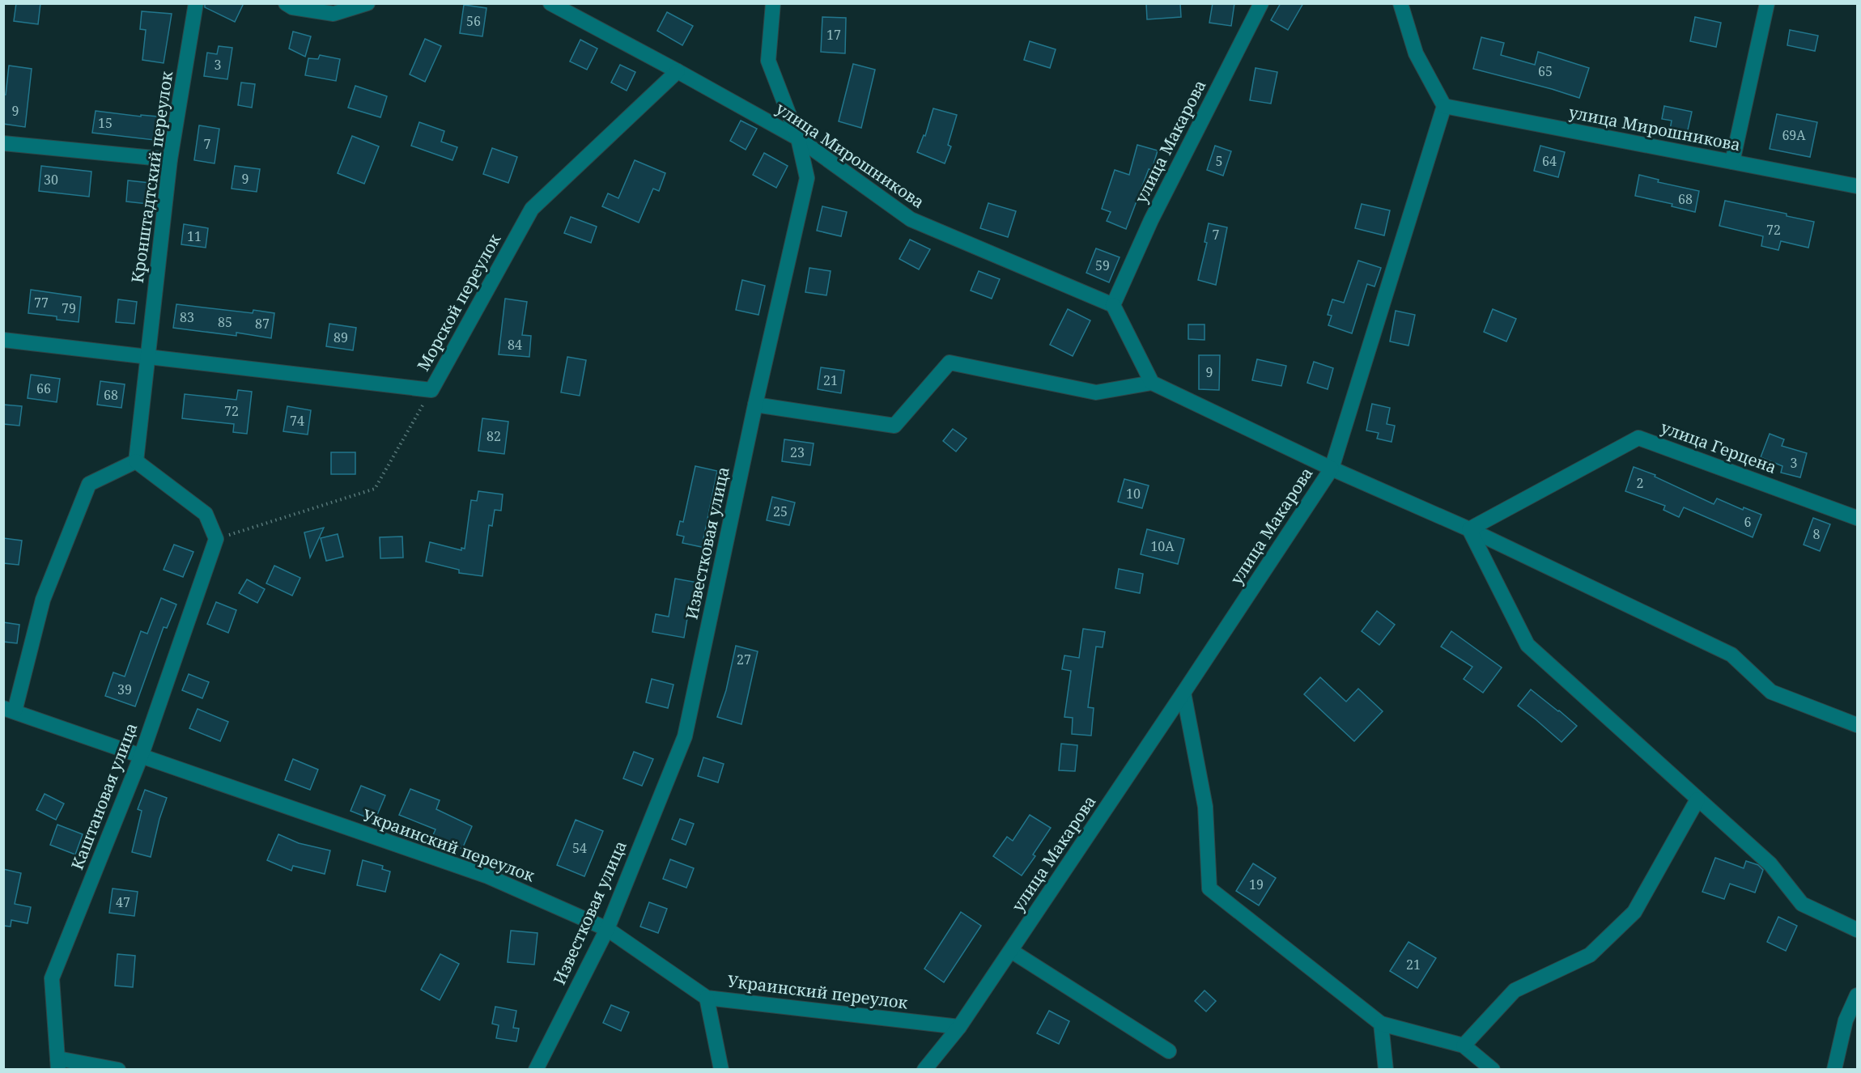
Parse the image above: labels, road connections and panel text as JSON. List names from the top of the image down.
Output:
{
  "streets": {
    "street": [
      "улица Мирошникова",
      "улица Макарова",
      "Кронштадтский переулок",
      "Морской переулок",
      "улица Герцена",
      "Известковая улица",
      "Каштановая улица",
      "Украинский переулок"
    ]
  },
  "crossings": [
    ["улица Мирошникова", "улица Макарова"],
    ["улица Мирошникова", "Морской переулок"],
    ["улица Мирошникова", "Известковая улица"],
    ["улица Макарова", "Украинский переулок"],
    ["Кронштадтский переулок", "Морской переулок"],
    ["Известковая улица", "Украинский переулок"],
    ["Каштановая улица", "Украинский переулок"]
  ],
  "house_numbers": [
    "56",
    "17",
    "3",
    "65",
    "9",
    "15",
    "69А",
    "7",
    "5",
    "64",
    "9",
    "30",
    "68",
    "72",
    "7",
    "11",
    "59",
    "77",
    "79",
    "83",
    "85",
    "87",
    "89",
    "84",
    "9",
    "21",
    "66",
    "68",
    "72",
    "74",
    "82",
    "23",
    "3",
    "2",
    "10",
    "25",
    "6",
    "8",
    "10А",
    "27",
    "39",
    "54",
    "19",
    "47",
    "21"
  ]
}
